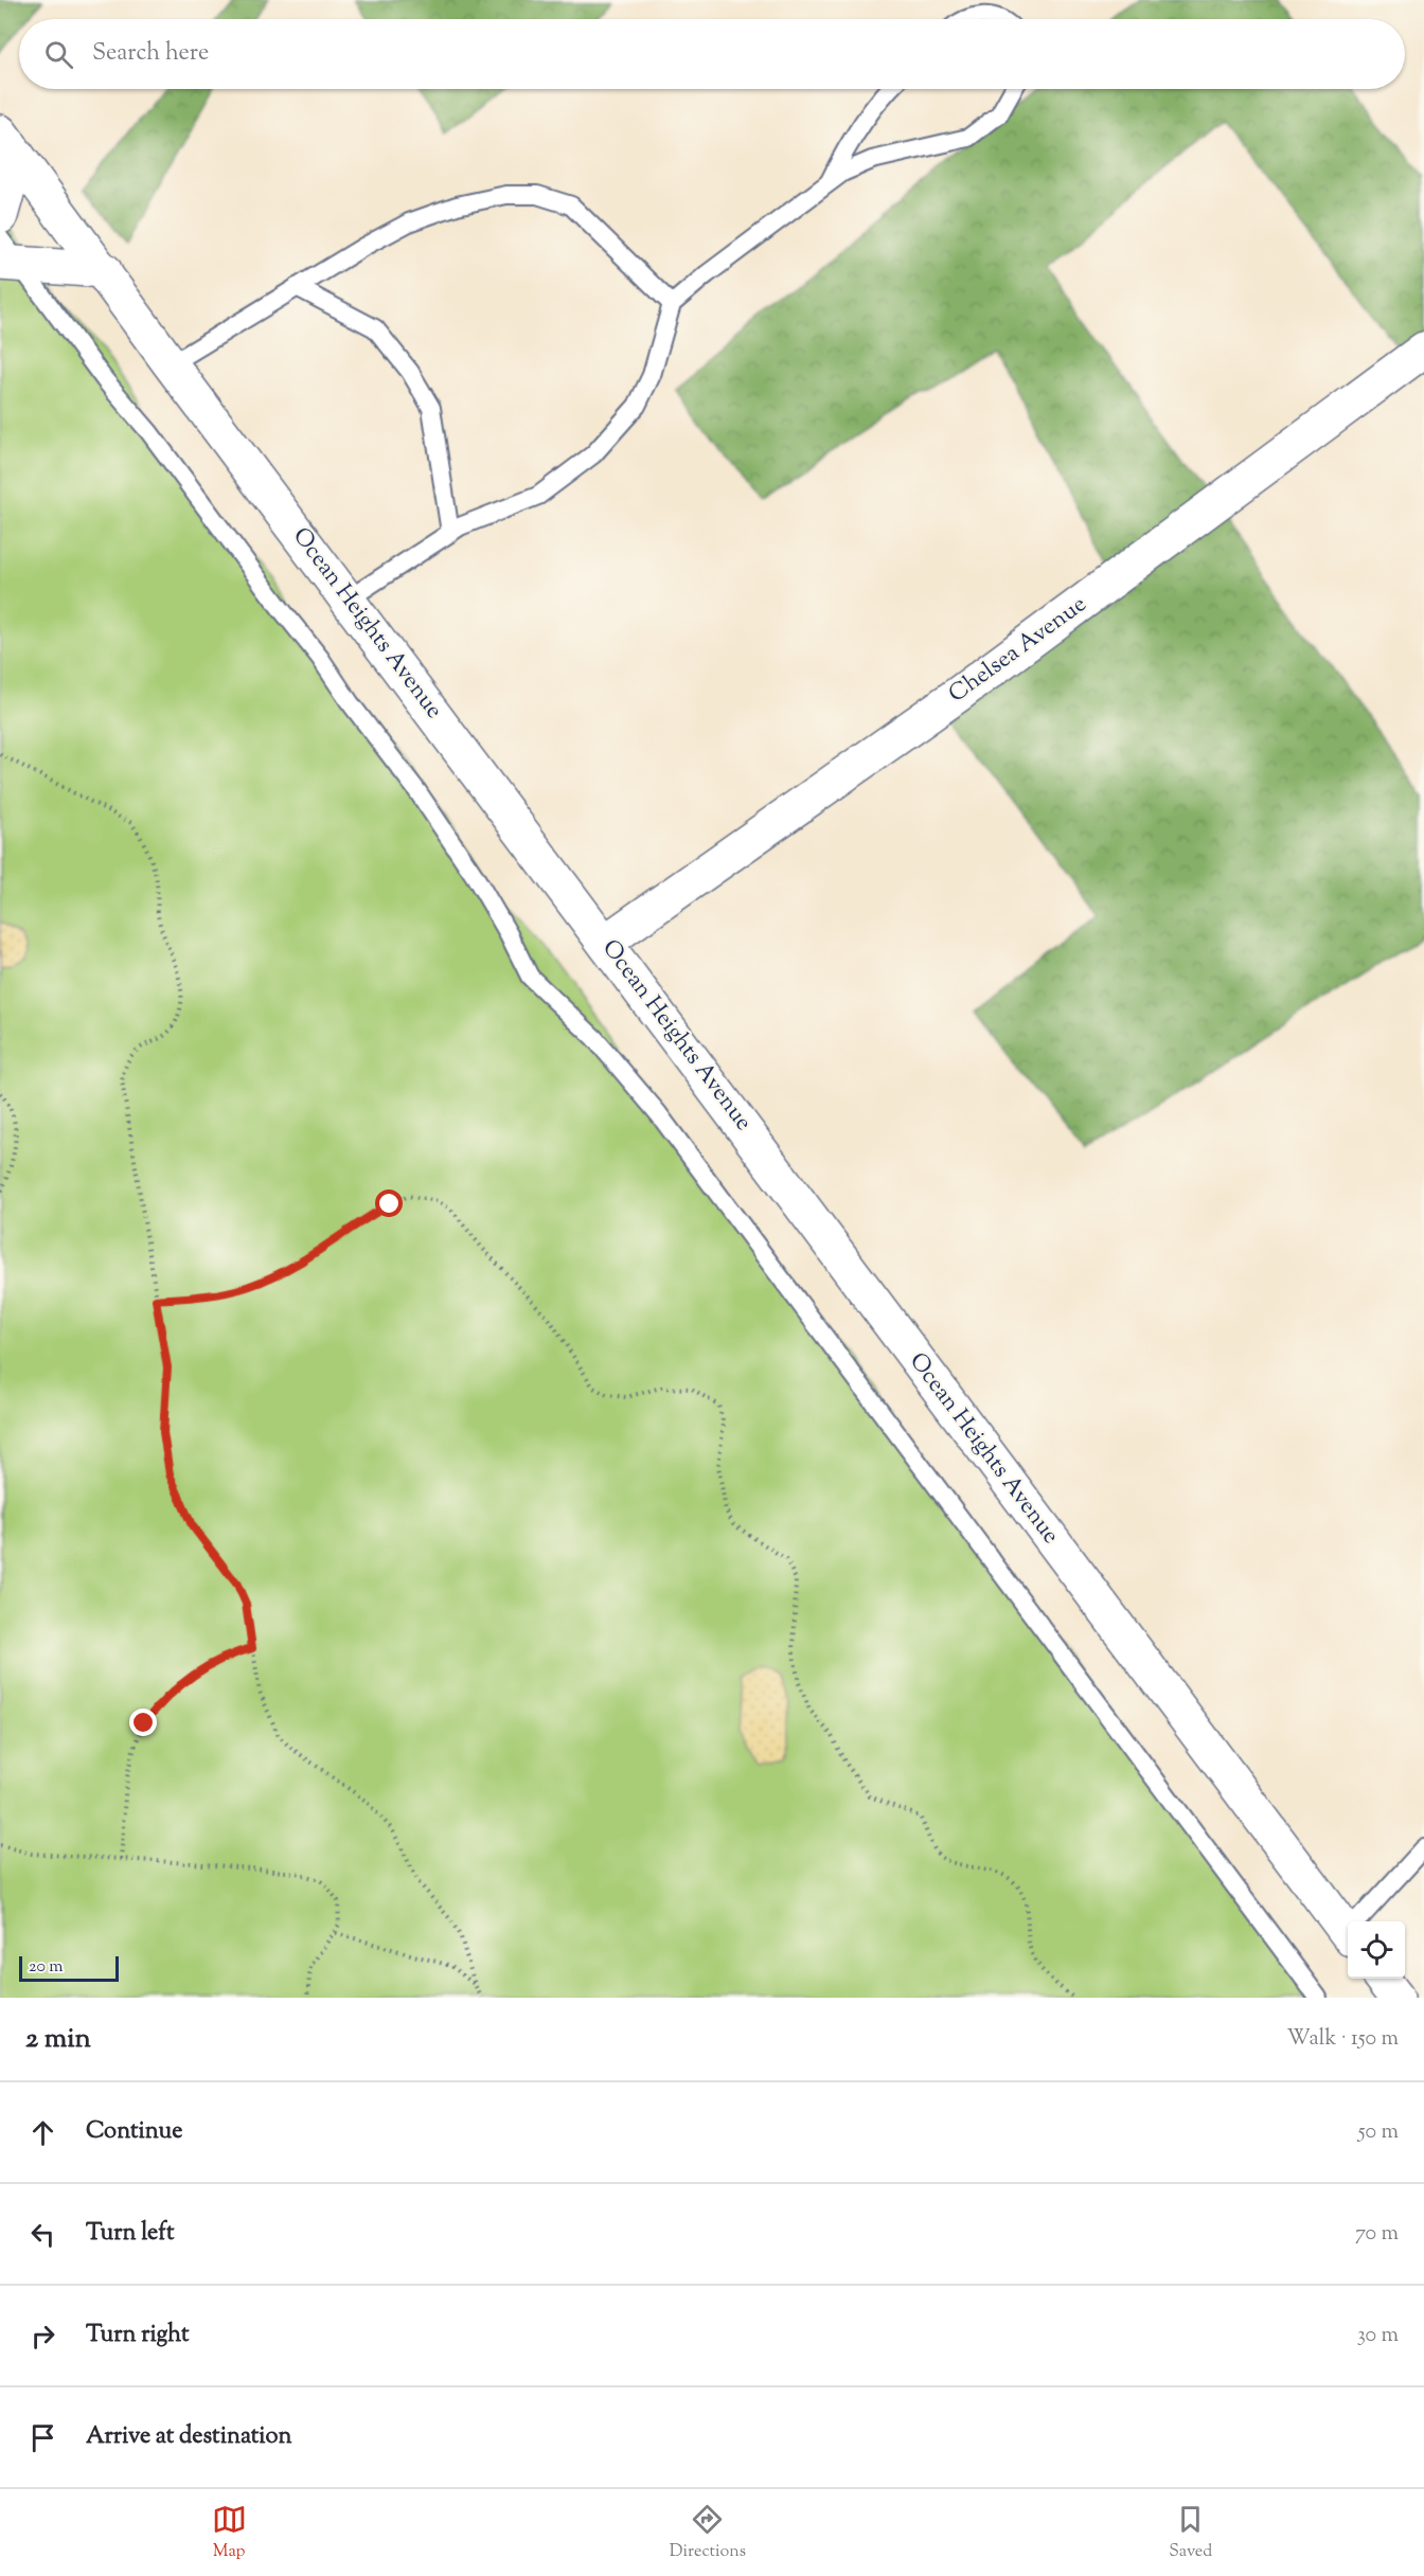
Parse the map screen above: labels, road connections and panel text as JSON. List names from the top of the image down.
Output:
{
  "streets": {
    "main road": ["Ocean Heights Avenue", "Chelsea Avenue"]
  },
  "crossings": [
    ["Ocean Heights Avenue", "Chelsea Avenue"]
  ],
  "scale_bar": "20 m",
  "page": {
    "search": "Search here",
    "scale": "20 m",
    "heading": ["2 min", "Walk · 150 m"],
    "list": [
      ["Continue", "50 m"],
      ["Turn left", "70 m"],
      ["Turn right", "30 m"],
      "Arrive at destination"
    ],
    "nav": ["Map", "Directions", "Saved"]
  }
}
